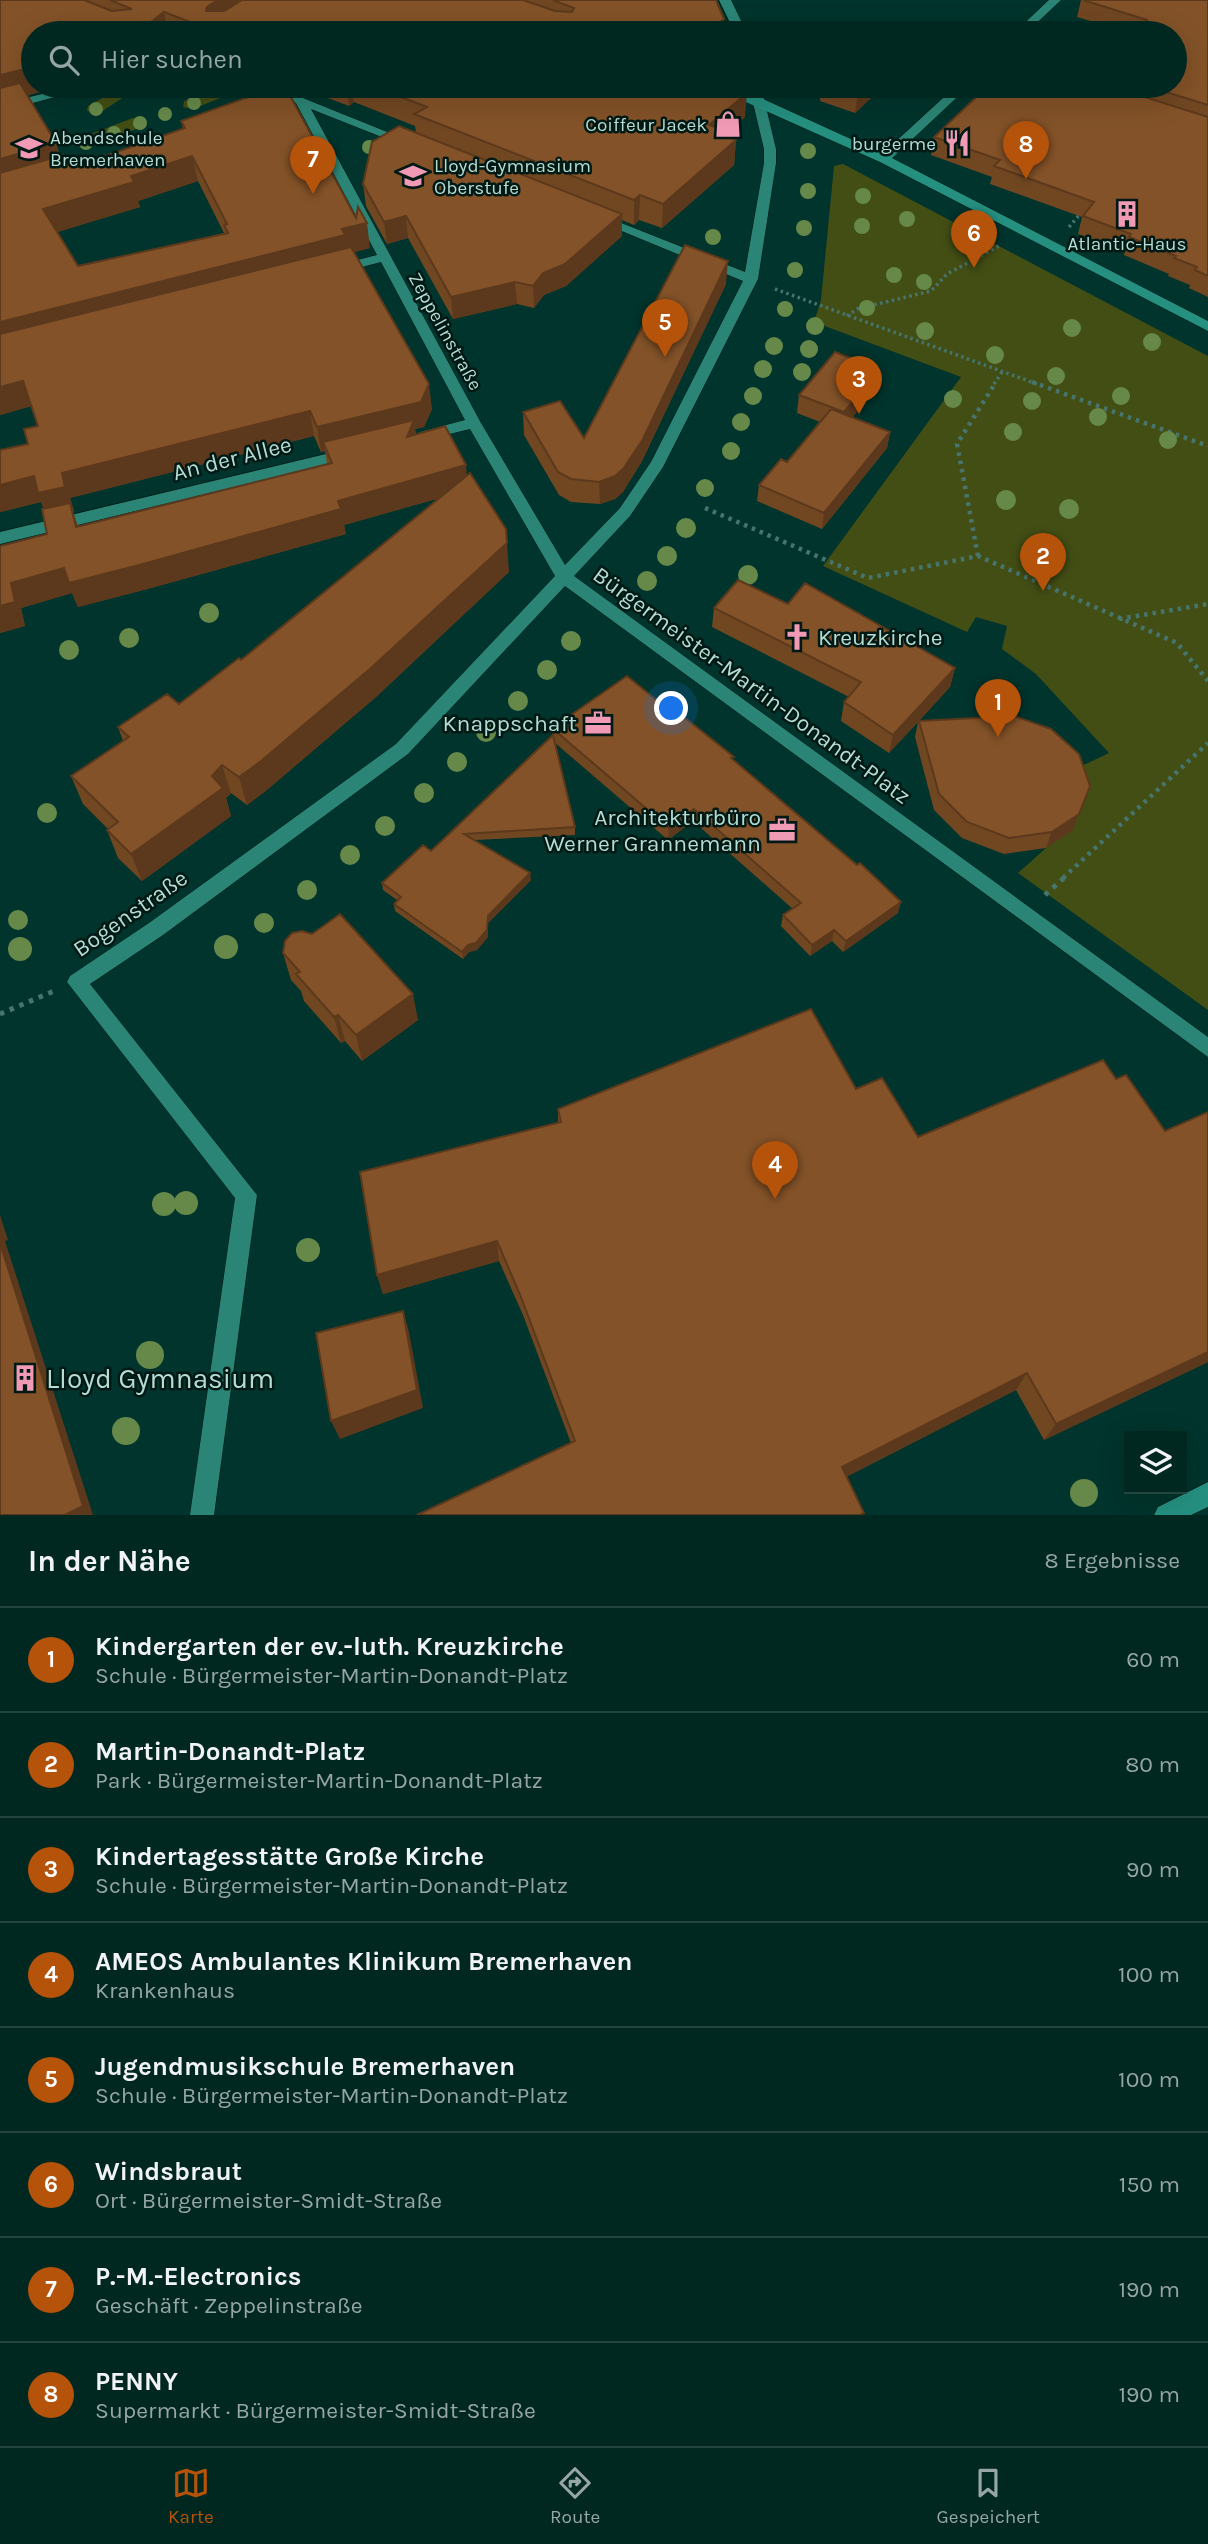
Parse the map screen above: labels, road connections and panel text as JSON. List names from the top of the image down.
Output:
{
  "streets": {
    "street": [
      "Zeppelinstraße",
      "An der Allee",
      "Bürgermeister-Martin-Donandt-Platz",
      "Bogenstraße"
    ]
  },
  "crossings": [
    ["Zeppelinstraße", "Bürgermeister-Martin-Donandt-Platz"],
    ["Zeppelinstraße", "Bogenstraße"],
    ["Bürgermeister-Martin-Donandt-Platz", "Bogenstraße"]
  ],
  "places": {
    "shop": ["Coiffeur Jacek"],
    "restaurant": ["burgerme"],
    "school or university": ["Abendschule Bremerhaven", "Lloyd-Gymnasium Oberstufe"],
    "building": ["Atlantic-Haus", "Lloyd Gymnasium"],
    "church": ["Kreuzkirche"],
    "office": ["Knappschaft", "Architekturbüro Werner Grannemann"]
  },
  "page": {
    "search": "Hier suchen",
    "pins": [
      "8",
      "7",
      "6",
      "5",
      "3",
      "2",
      "1",
      "4"
    ],
    "heading": ["In der Nähe", "8 Ergebnisse"],
    "list": [
      {
        "mark": "1",
        "name": "Kindergarten der ev.-luth. Kreuzkirche",
        "note": "Schule · Bürgermeister-Martin-Donandt-Platz",
        "value": "60 m"
      },
      {
        "mark": "2",
        "name": "Martin-Donandt-Platz",
        "note": "Park · Bürgermeister-Martin-Donandt-Platz",
        "value": "80 m"
      },
      {
        "mark": "3",
        "name": "Kindertagesstätte Große Kirche",
        "note": "Schule · Bürgermeister-Martin-Donandt-Platz",
        "value": "90 m"
      },
      {
        "mark": "4",
        "name": "AMEOS Ambulantes Klinikum Bremerhaven",
        "note": "Krankenhaus",
        "value": "100 m"
      },
      {
        "mark": "5",
        "name": "Jugendmusikschule Bremerhaven",
        "note": "Schule · Bürgermeister-Martin-Donandt-Platz",
        "value": "100 m"
      },
      {
        "mark": "6",
        "name": "Windsbraut",
        "note": "Ort · Bürgermeister-Smidt-Straße",
        "value": "150 m"
      },
      {
        "mark": "7",
        "name": "P.-M.-Electronics",
        "note": "Geschäft · Zeppelinstraße",
        "value": "190 m"
      },
      {
        "mark": "8",
        "name": "PENNY",
        "note": "Supermarkt · Bürgermeister-Smidt-Straße",
        "value": "190 m"
      }
    ],
    "nav": ["Karte", "Route", "Gespeichert"]
  }
}
